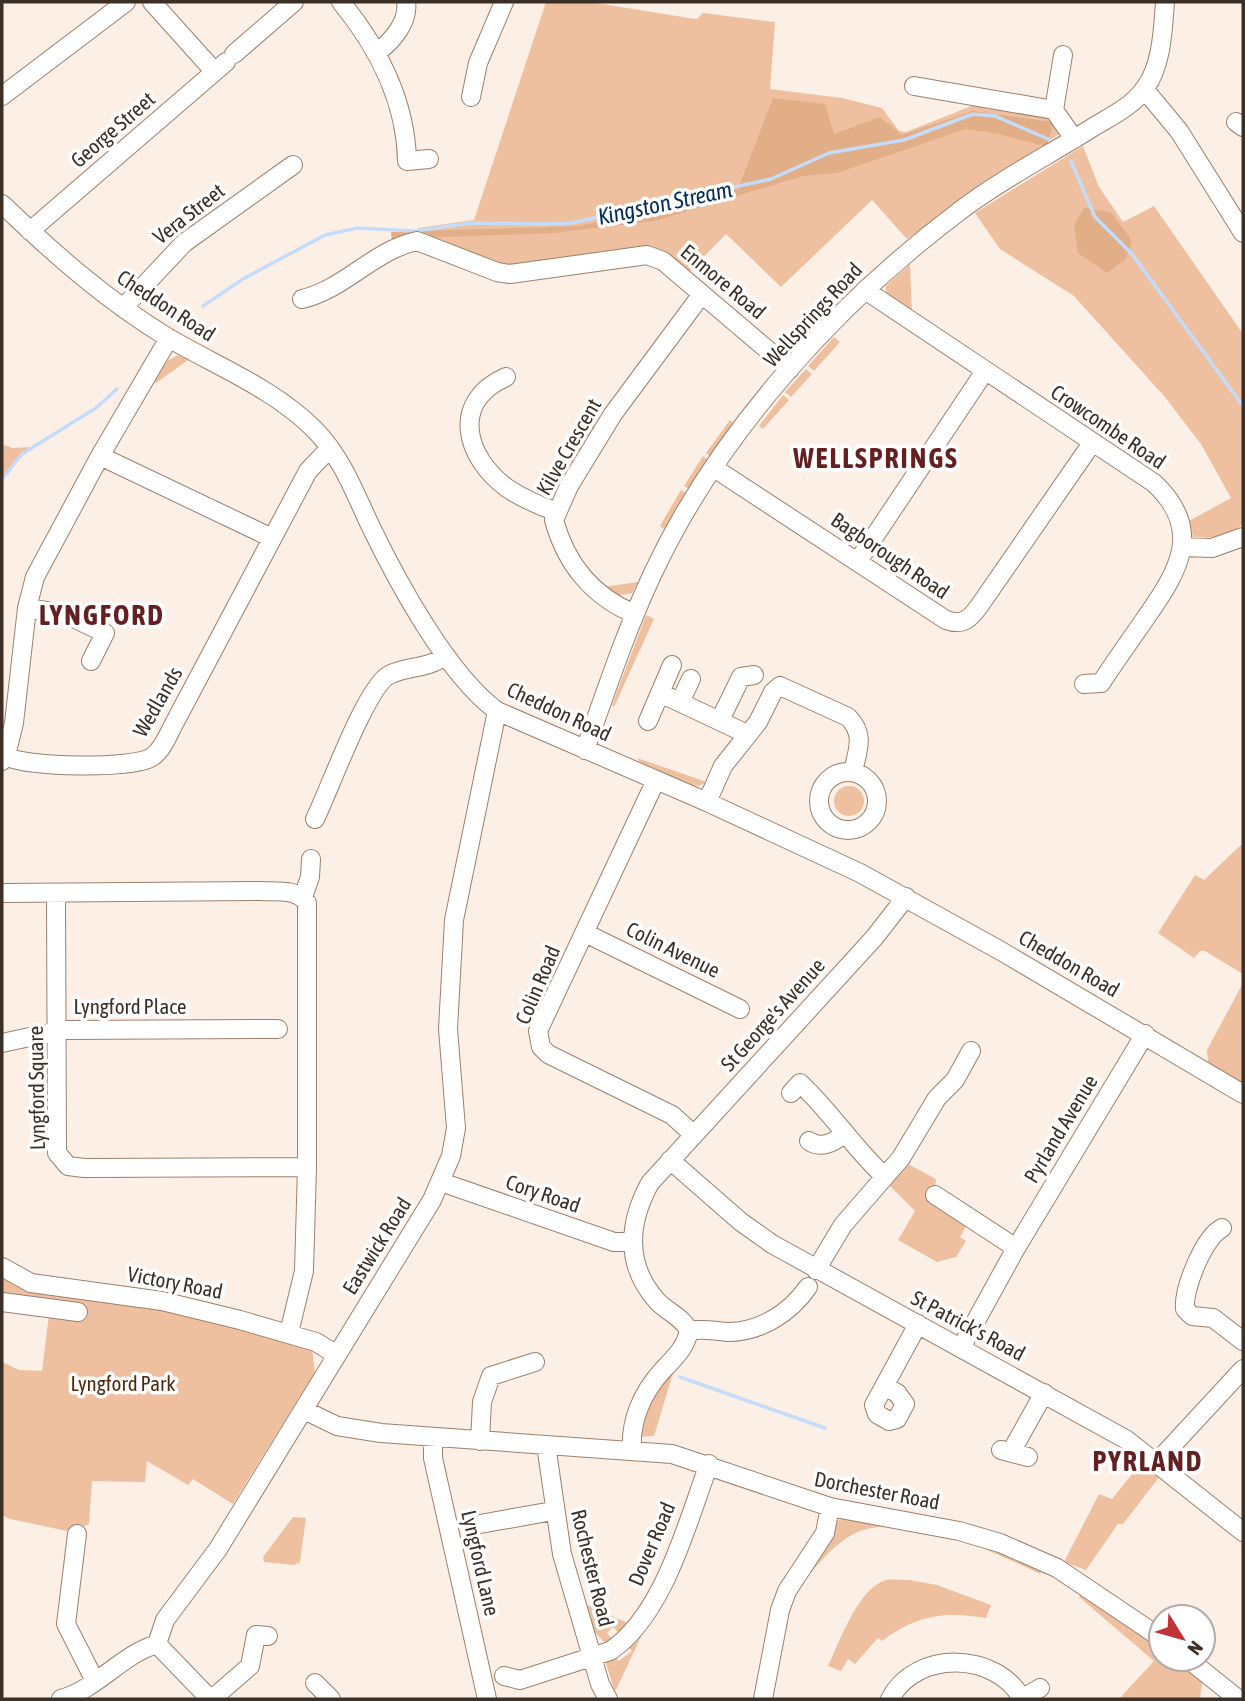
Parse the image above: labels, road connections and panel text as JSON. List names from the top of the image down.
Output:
{
  "streets": {
    "street": [
      "George Street",
      "Vera Street",
      "Enmore Road",
      "Cheddon Road",
      "Wellsprings Road",
      "Crowcombe Road",
      "Kilve Crescent",
      "Bagborough Road",
      "Wedlands",
      "Colin Avenue",
      "Colin Road",
      "Lyngford Place",
      "St George's Avenue",
      "Lyngford Square",
      "Pyrland Avenue",
      "Cory Road",
      "Eastwick Road",
      "Victory Road",
      "St Patrick's Road",
      "Dorchester Road",
      "Dover Road",
      "Lyngford Lane",
      "Rochester Road"
    ]
  },
  "crossings": [
    ["George Street", "Cheddon Road"],
    ["Vera Street", "Cheddon Road"],
    ["Enmore Road", "Wellsprings Road"],
    ["Enmore Road", "Kilve Crescent"],
    ["Cheddon Road", "Wellsprings Road"],
    ["Cheddon Road", "Wedlands"],
    ["Cheddon Road", "Colin Road"],
    ["Cheddon Road", "St George's Avenue"],
    ["Cheddon Road", "Pyrland Avenue"],
    ["Cheddon Road", "Eastwick Road"],
    ["Wellsprings Road", "Crowcombe Road"],
    ["Wellsprings Road", "Kilve Crescent"],
    ["Wellsprings Road", "Bagborough Road"],
    ["Crowcombe Road", "Bagborough Road"],
    ["Colin Avenue", "Colin Road"],
    ["Colin Road", "St George's Avenue"],
    ["Lyngford Place", "Lyngford Square"],
    ["St George's Avenue", "Cory Road"],
    ["St George's Avenue", "St Patrick's Road"],
    ["Pyrland Avenue", "St Patrick's Road"],
    ["Cory Road", "Eastwick Road"],
    ["Eastwick Road", "Victory Road"],
    ["Eastwick Road", "Dorchester Road"],
    ["Dorchester Road", "Dover Road"],
    ["Dorchester Road", "Lyngford Lane"],
    ["Dorchester Road", "Rochester Road"],
    ["Dover Road", "Rochester Road"]
  ],
  "districts": ["WELLSPRINGS", "LYNGFORD", "PYRLAND"],
  "water": ["Kingston Stream"],
  "parks": ["Lyngford Park"],
  "north": "bottom right"
}
